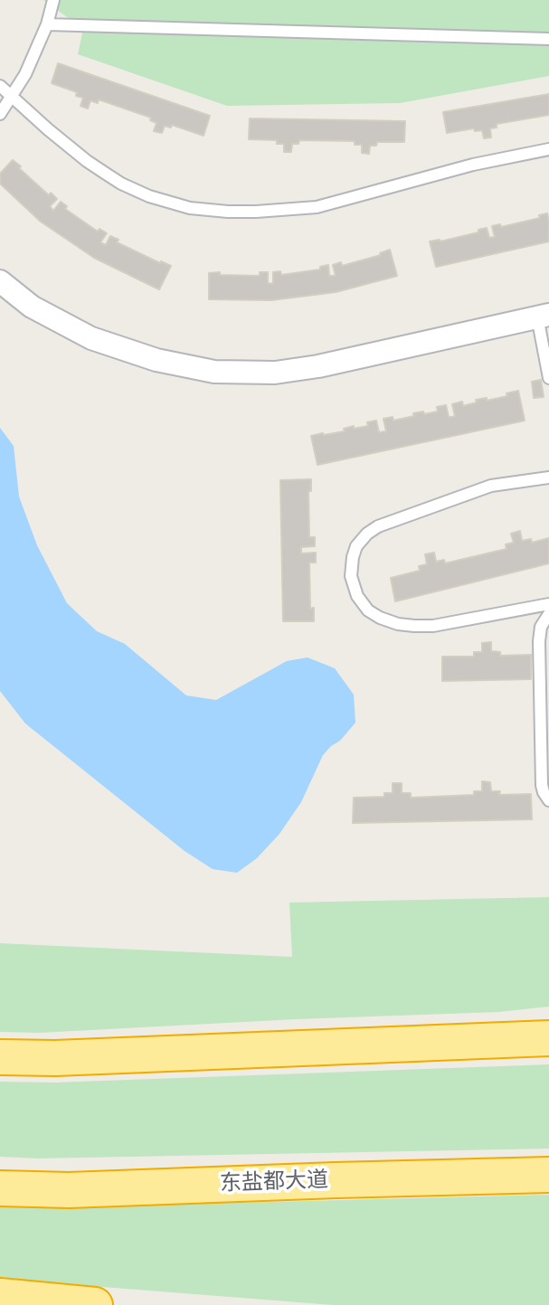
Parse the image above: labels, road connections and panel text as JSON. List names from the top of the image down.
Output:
{
  "streets": {
    "highway": ["东盐都大道"]
  }
}
